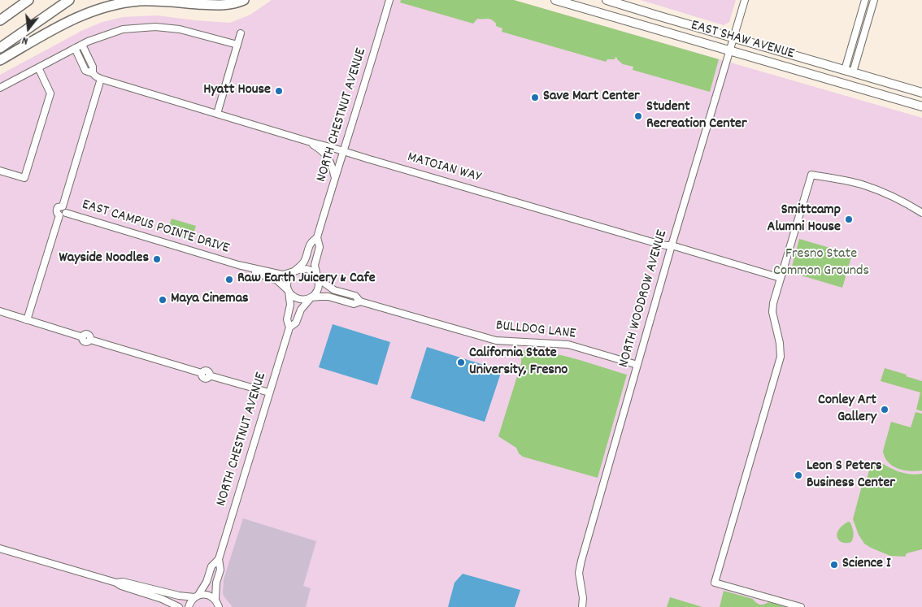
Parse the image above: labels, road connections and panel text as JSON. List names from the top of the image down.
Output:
{
  "streets": {
    "main road": ["EAST SHAW AVENUE"],
    "street": [
      "NORTH CHESTNUT AVENUE",
      "MATOIAN WAY",
      "EAST CAMPUS POINTE DRIVE",
      "NORTH WOODROW AVENUE",
      "BULLDOG LANE"
    ]
  },
  "crossings": [
    ["EAST SHAW AVENUE", "NORTH WOODROW AVENUE"],
    ["NORTH CHESTNUT AVENUE", "MATOIAN WAY"],
    ["NORTH CHESTNUT AVENUE", "EAST CAMPUS POINTE DRIVE"],
    ["NORTH CHESTNUT AVENUE", "BULLDOG LANE"],
    ["MATOIAN WAY", "NORTH WOODROW AVENUE"],
    ["EAST CAMPUS POINTE DRIVE", "BULLDOG LANE"],
    ["NORTH WOODROW AVENUE", "BULLDOG LANE"]
  ],
  "parks": ["Fresno State Common Grounds"],
  "places": [
    "Hyatt House",
    "Save Mart Center",
    "Student Recreation Center",
    "Smittcamp Alumni House",
    "Wayside Noodles",
    "Raw Earth Juicery & Cafe",
    "Maya Cinemas",
    "California State University, Fresno",
    "Conley Art Gallery",
    "Leon S Peters Business Center",
    "Science I"
  ],
  "north": "bottom"
}
